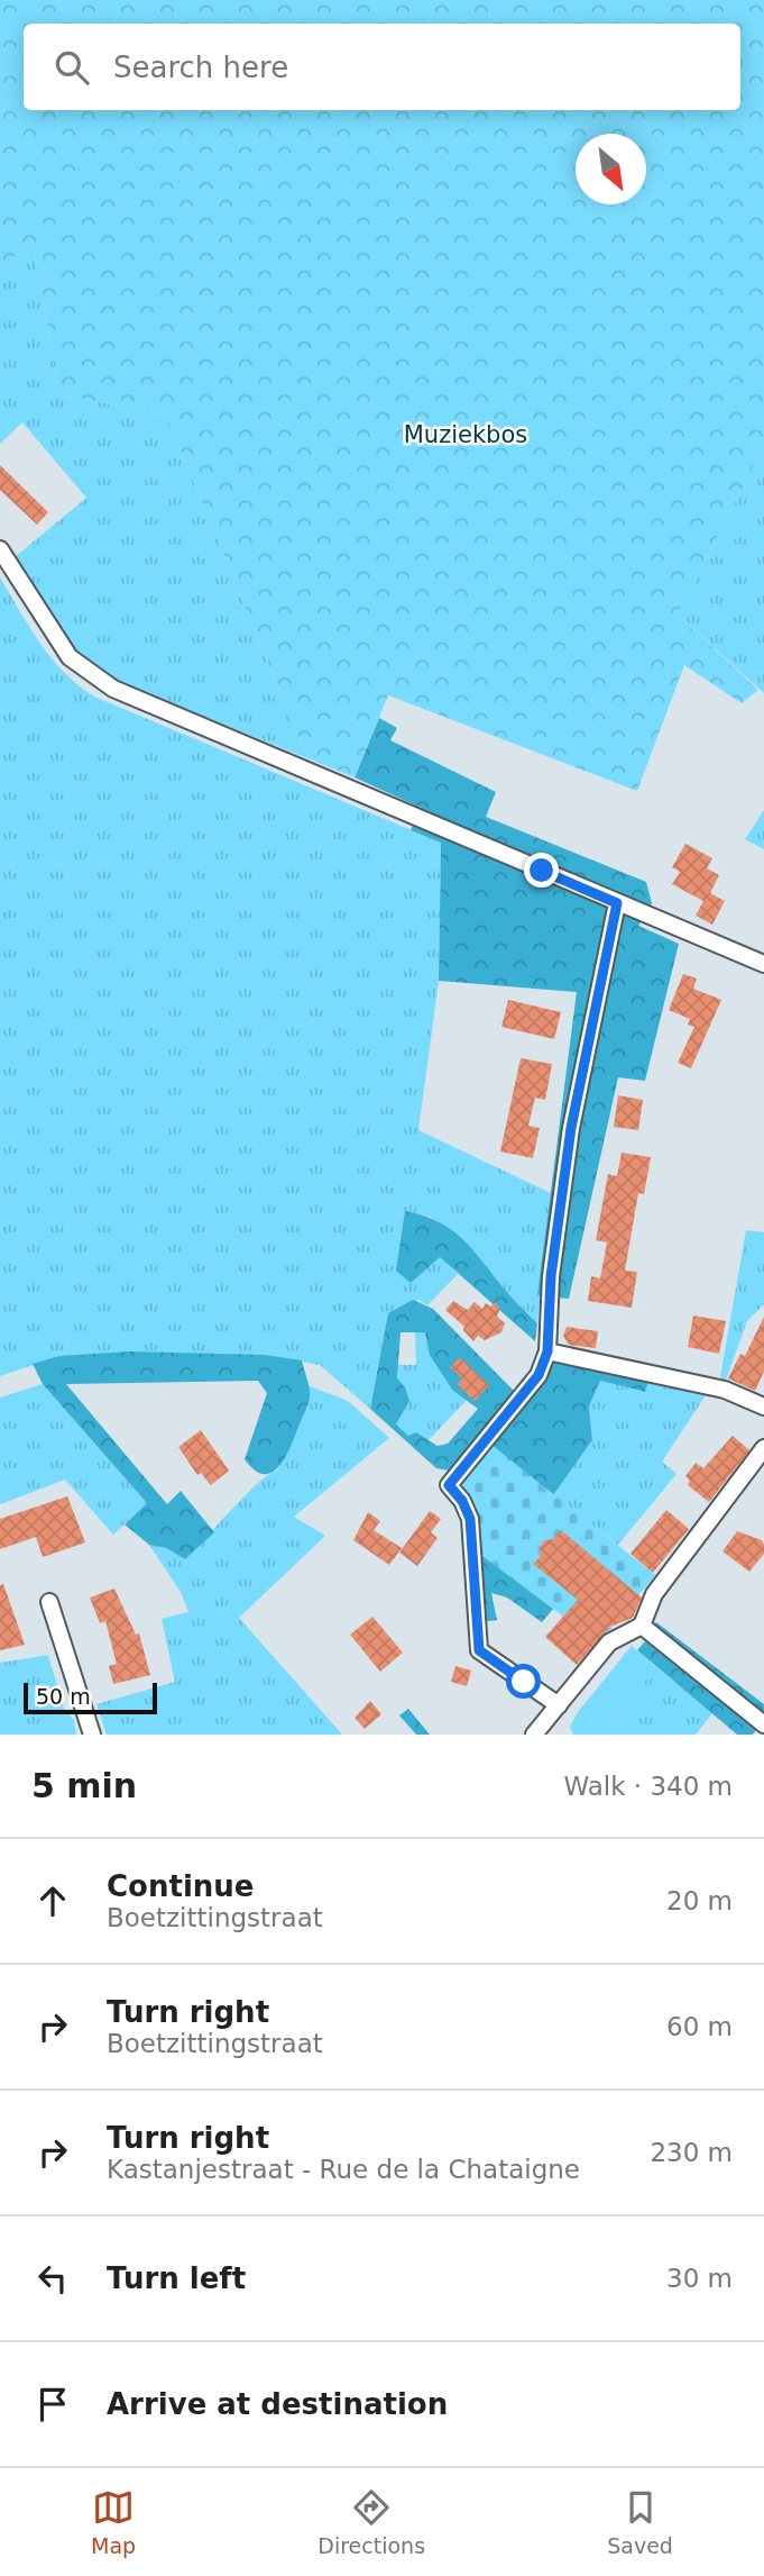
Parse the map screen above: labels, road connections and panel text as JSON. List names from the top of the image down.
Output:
{
  "parks": ["Muziekbos"],
  "scale_bar": "50 m",
  "north": "bottom right",
  "page": {
    "search": "Search here",
    "scale": "50 m",
    "heading": ["5 min", "Walk · 340 m"],
    "list": [
      ["Continue", "Boetzittingstraat", "20 m"],
      ["Turn right", "Boetzittingstraat", "60 m"],
      ["Turn right", "Kastanjestraat - Rue de la Chataigne", "230 m"],
      ["Turn left", "30 m"],
      "Arrive at destination"
    ],
    "nav": ["Map", "Directions", "Saved"]
  }
}
